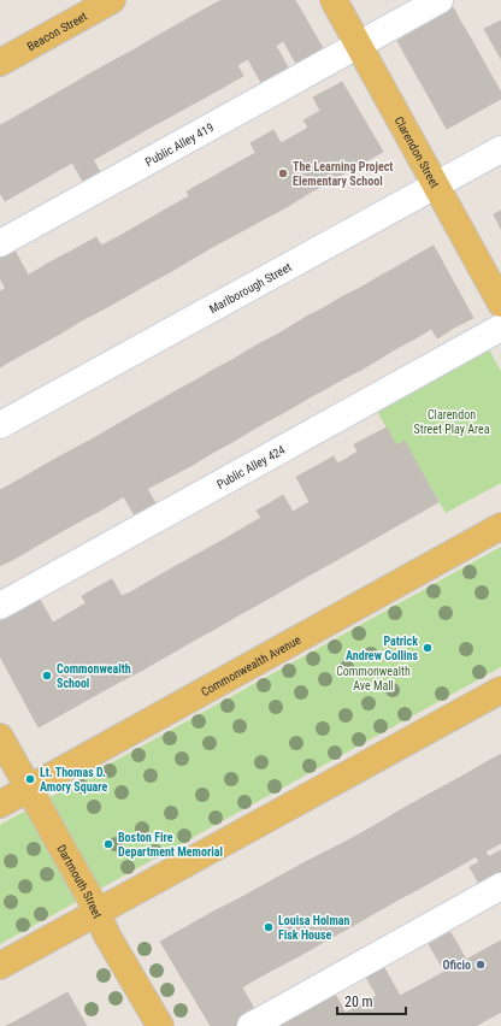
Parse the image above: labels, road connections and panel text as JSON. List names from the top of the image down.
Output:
{
  "streets": {
    "main road": [
      "Beacon Street",
      "Clarendon Street",
      "Commonwealth Avenue",
      "Dartmouth Street"
    ],
    "street": ["Public Alley 419", "Marlborough Street", "Public Alley 424"]
  },
  "crossings": [
    ["Public Alley 419", "Clarendon Street"],
    ["Clarendon Street", "Marlborough Street"],
    ["Commonwealth Avenue", "Dartmouth Street"]
  ],
  "parks": ["Clarendon Street Play Area", "Commonwealth Ave Mall"],
  "places": [
    "The Learning Project Elementary School",
    "Patrick Andrew Collins",
    "Commonwealth School",
    "Lt. Thomas D. Amory Square",
    "Boston Fire Department Memorial",
    "Louisa Holman Fisk House",
    "Oficio"
  ],
  "scale_bar": "20 m"
}
